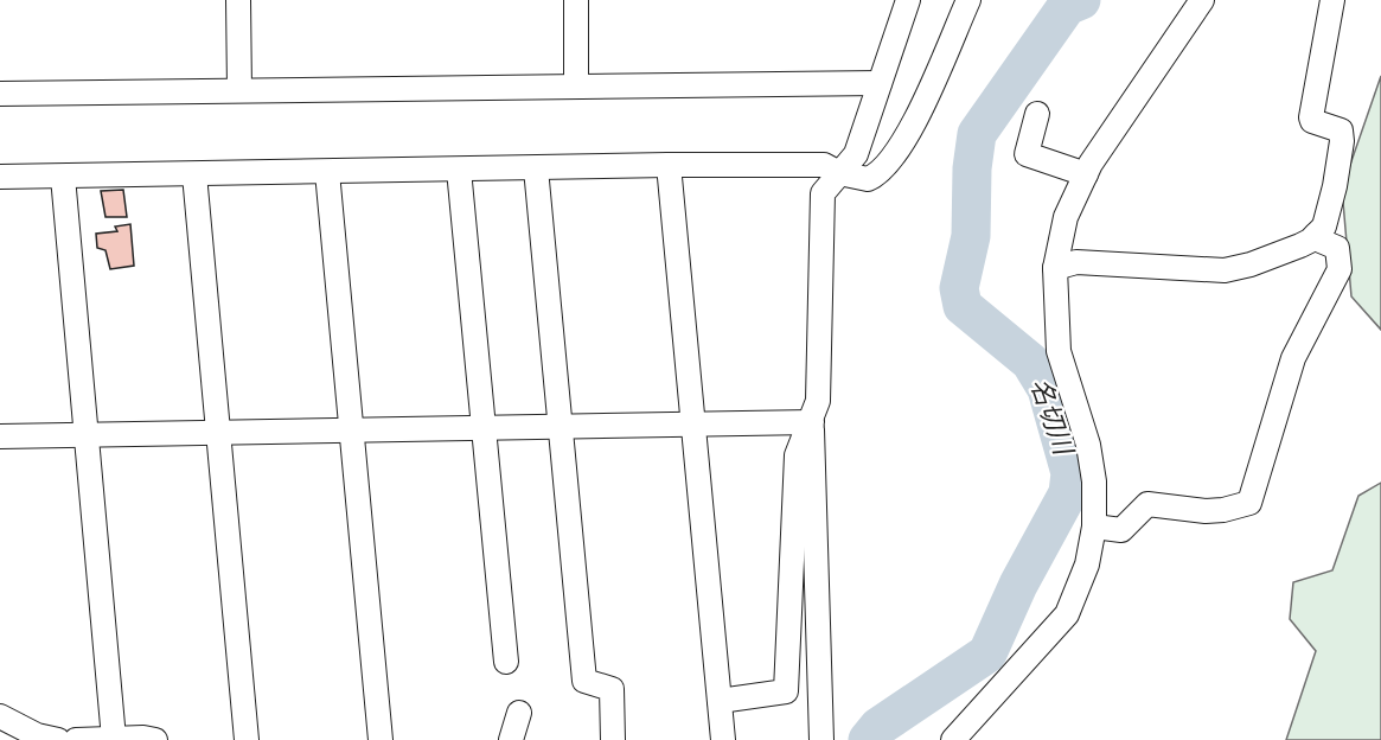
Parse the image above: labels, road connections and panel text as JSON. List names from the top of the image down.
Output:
{
  "water": ["名切川"]
}
